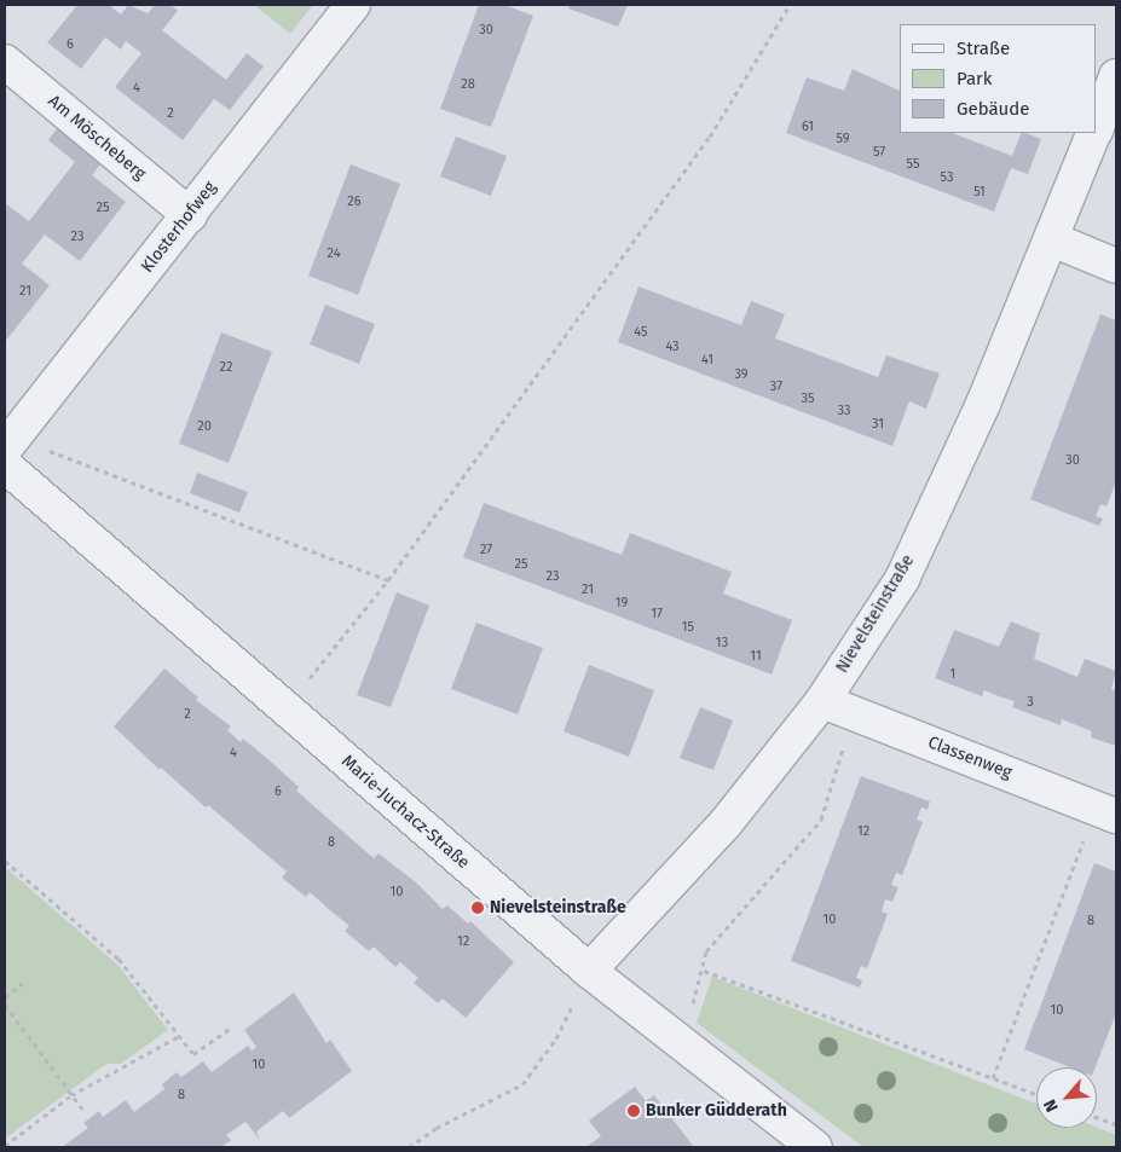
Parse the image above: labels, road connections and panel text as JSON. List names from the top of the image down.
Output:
{
  "streets": {
    "street": [
      "Am Möscheberg",
      "Klosterhofweg",
      "Nievelsteinstraße",
      "Classenweg",
      "Marie-Juchacz-Straße"
    ]
  },
  "crossings": [
    ["Am Möscheberg", "Klosterhofweg"],
    ["Klosterhofweg", "Marie-Juchacz-Straße"],
    ["Nievelsteinstraße", "Classenweg"],
    ["Nievelsteinstraße", "Marie-Juchacz-Straße"]
  ],
  "places": ["Nievelsteinstraße", "Bunker Güdderath"],
  "house_numbers": [
    "30",
    "6",
    "28",
    "4",
    "2",
    "61",
    "59",
    "57",
    "55",
    "53",
    "51",
    "26",
    "25",
    "23",
    "24",
    "21",
    "45",
    "43",
    "41",
    "22",
    "39",
    "37",
    "35",
    "33",
    "31",
    "20",
    "30",
    "27",
    "25",
    "23",
    "21",
    "19",
    "17",
    "15",
    "13",
    "11",
    "1",
    "3",
    "2",
    "4",
    "6",
    "12",
    "8",
    "10",
    "10",
    "8",
    "12",
    "10",
    "10",
    "8"
  ],
  "legend": ["Straße", "Park", "Gebäude"],
  "north": "bottom left"
}
